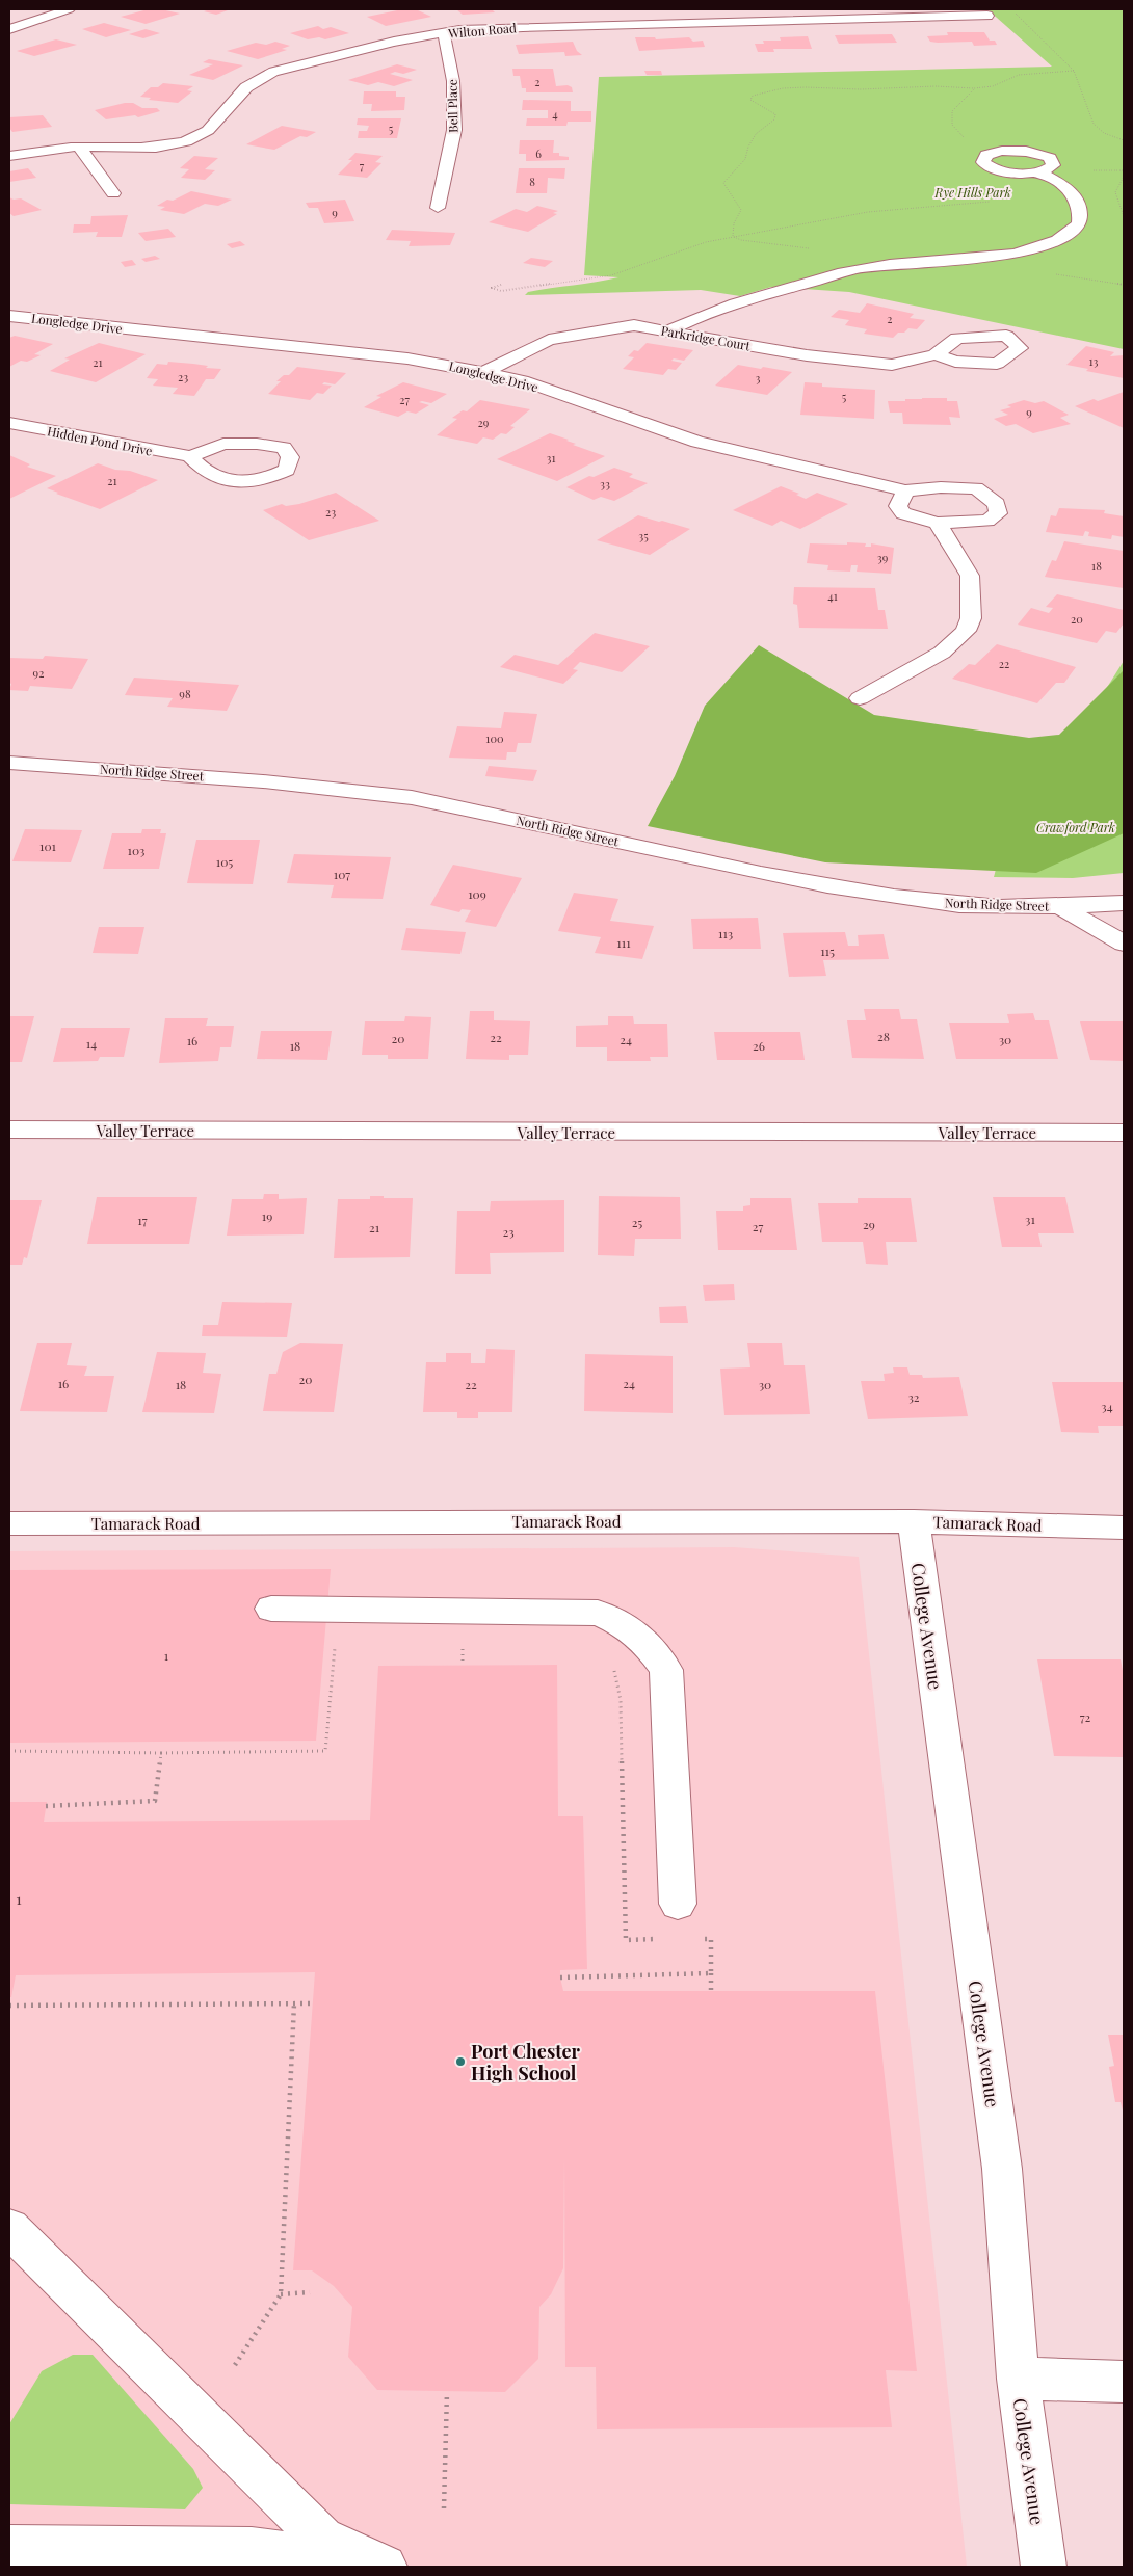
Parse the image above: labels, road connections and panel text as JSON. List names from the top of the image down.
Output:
{
  "streets": {
    "street": [
      "Wilton Road",
      "Bell Place",
      "Longledge Drive",
      "Parkridge Court",
      "Hidden Pond Drive",
      "North Ridge Street",
      "Valley Terrace",
      "Tamarack Road",
      "College Avenue"
    ]
  },
  "crossings": [
    ["Wilton Road", "Bell Place"],
    ["Longledge Drive", "Parkridge Court"],
    ["Tamarack Road", "College Avenue"]
  ],
  "parks": ["Rye Hills Park", "Crawford Park"],
  "places": ["Port Chester High School"],
  "house_numbers": [
    "2",
    "4",
    "5",
    "6",
    "7",
    "8",
    "9",
    "2",
    "13",
    "21",
    "23",
    "3",
    "5",
    "27",
    "9",
    "29",
    "31",
    "21",
    "33",
    "23",
    "35",
    "39",
    "18",
    "41",
    "20",
    "22",
    "92",
    "98",
    "100",
    "101",
    "103",
    "105",
    "107",
    "109",
    "113",
    "111",
    "115",
    "28",
    "22",
    "20",
    "24",
    "30",
    "16",
    "14",
    "18",
    "26",
    "19",
    "31",
    "17",
    "25",
    "29",
    "27",
    "21",
    "23",
    "20",
    "16",
    "24",
    "18",
    "22",
    "30",
    "32",
    "34",
    "1",
    "72",
    "1"
  ]
}
